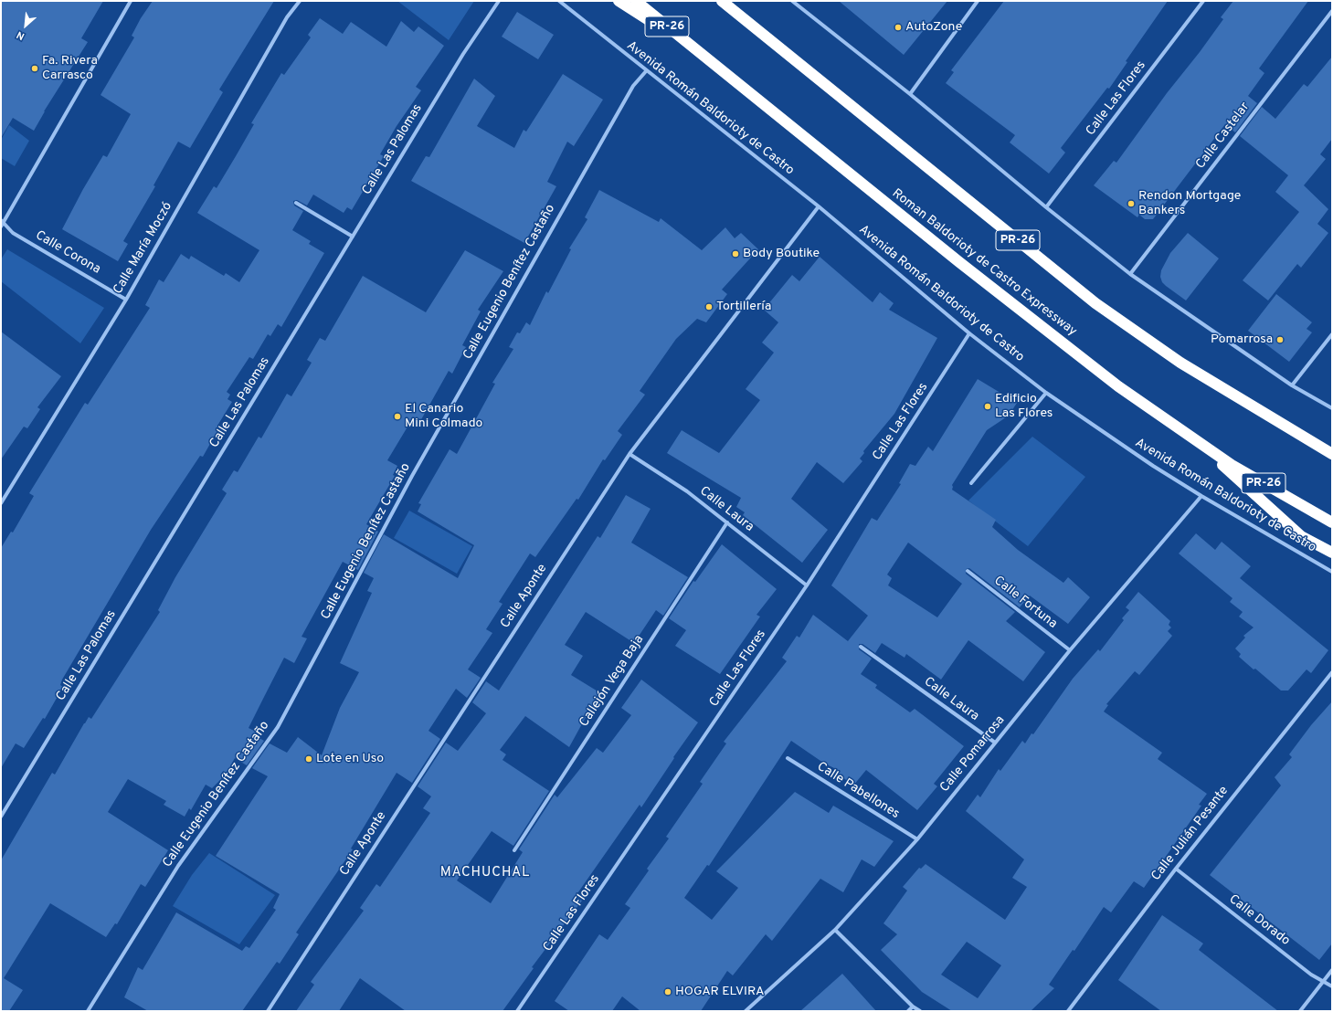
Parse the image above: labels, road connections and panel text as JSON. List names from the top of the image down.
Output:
{
  "streets": {
    "highway": ["PR-26", "Roman Baldorioty de Castro Expressway"],
    "street": [
      "Calle Las Flores",
      "Avenida Román Baldorioty de Castro",
      "Calle Castelar",
      "Calle Las Palomas",
      "Calle María Moczó",
      "Calle Corona",
      "Calle Eugenio Benítez Castaño",
      "Calle Laura",
      "Calle Aponte",
      "Calle Fortuna",
      "Callejón Vega Baja",
      "Calle Pomarrosa",
      "Calle Pabellones",
      "Calle Julián Pesante",
      "Calle Dorado"
    ]
  },
  "crossings": [
    ["Calle Las Flores", "Avenida Román Baldorioty de Castro"],
    ["Calle Las Flores", "Calle Laura"],
    ["Avenida Román Baldorioty de Castro", "Calle Eugenio Benítez Castaño"],
    ["Avenida Román Baldorioty de Castro", "Calle Aponte"],
    ["Avenida Román Baldorioty de Castro", "Calle Pomarrosa"],
    ["Calle María Moczó", "Calle Corona"],
    ["Calle Laura", "Calle Aponte"],
    ["Calle Laura", "Callejón Vega Baja"],
    ["Calle Laura", "Calle Pomarrosa"],
    ["Calle Fortuna", "Calle Pomarrosa"],
    ["Calle Pomarrosa", "Calle Pabellones"],
    ["Calle Julián Pesante", "Calle Dorado"]
  ],
  "districts": ["MACHUCHAL"],
  "places": [
    "AutoZone",
    "Fa. Rivera Carrasco",
    "Rendon Mortgage Bankers",
    "Body Boutike",
    "Tortillería",
    "Pomarrosa",
    "Edificio Las Flores",
    "El Canario Mini Colmado",
    "Lote en Uso",
    "HOGAR ELVIRA"
  ],
  "north": "bottom left"
}
